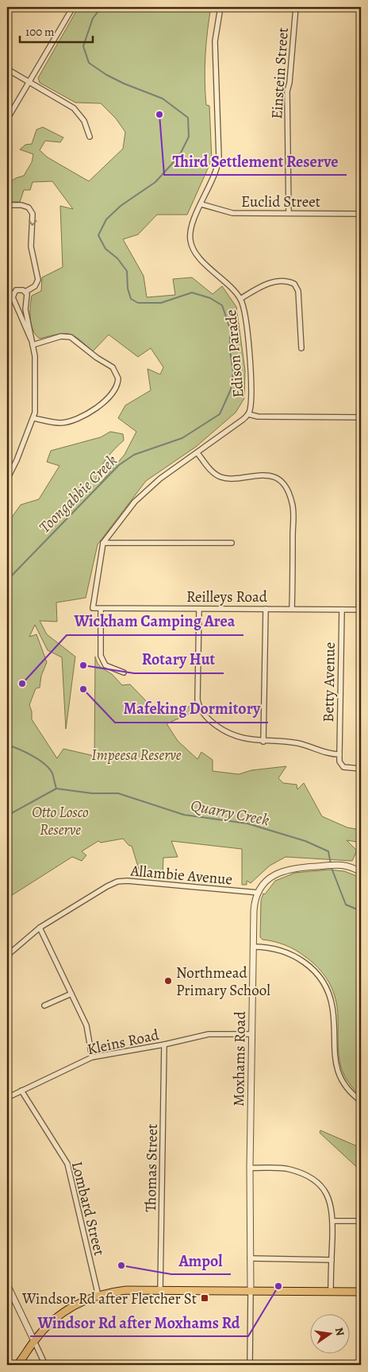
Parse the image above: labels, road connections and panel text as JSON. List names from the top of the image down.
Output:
{
  "streets": {
    "street": [
      "Einstein Street",
      "Euclid Street",
      "Edison Parade",
      "Reilleys Road",
      "Betty Avenue",
      "Allambie Avenue",
      "Kleins Road",
      "Moxhams Road",
      "Thomas Street",
      "Lombard Street"
    ]
  },
  "crossings": [
    ["Einstein Street", "Euclid Street"],
    ["Euclid Street", "Edison Parade"],
    ["Edison Parade", "Reilleys Road"],
    ["Reilleys Road", "Betty Avenue"],
    ["Allambie Avenue", "Moxhams Road"],
    ["Kleins Road", "Moxhams Road"],
    ["Kleins Road", "Thomas Street"],
    ["Kleins Road", "Lombard Street"]
  ],
  "water": ["Toongabbie Creek", "Quarry Creek"],
  "parks": ["Impeesa Reserve", "Otto Losco Reserve"],
  "places": {
    "other": [
      "Third Settlement Reserve",
      "Rotary Hut",
      "Wickham Camping Area",
      "Mafeking Dormitory",
      "Northmead Primary School",
      "Ampol",
      "Windsor Rd after Moxhams Rd"
    ],
    "transit": ["Windsor Rd after Fletcher St"]
  },
  "scale_bar": "100 m",
  "north": "right"
}
